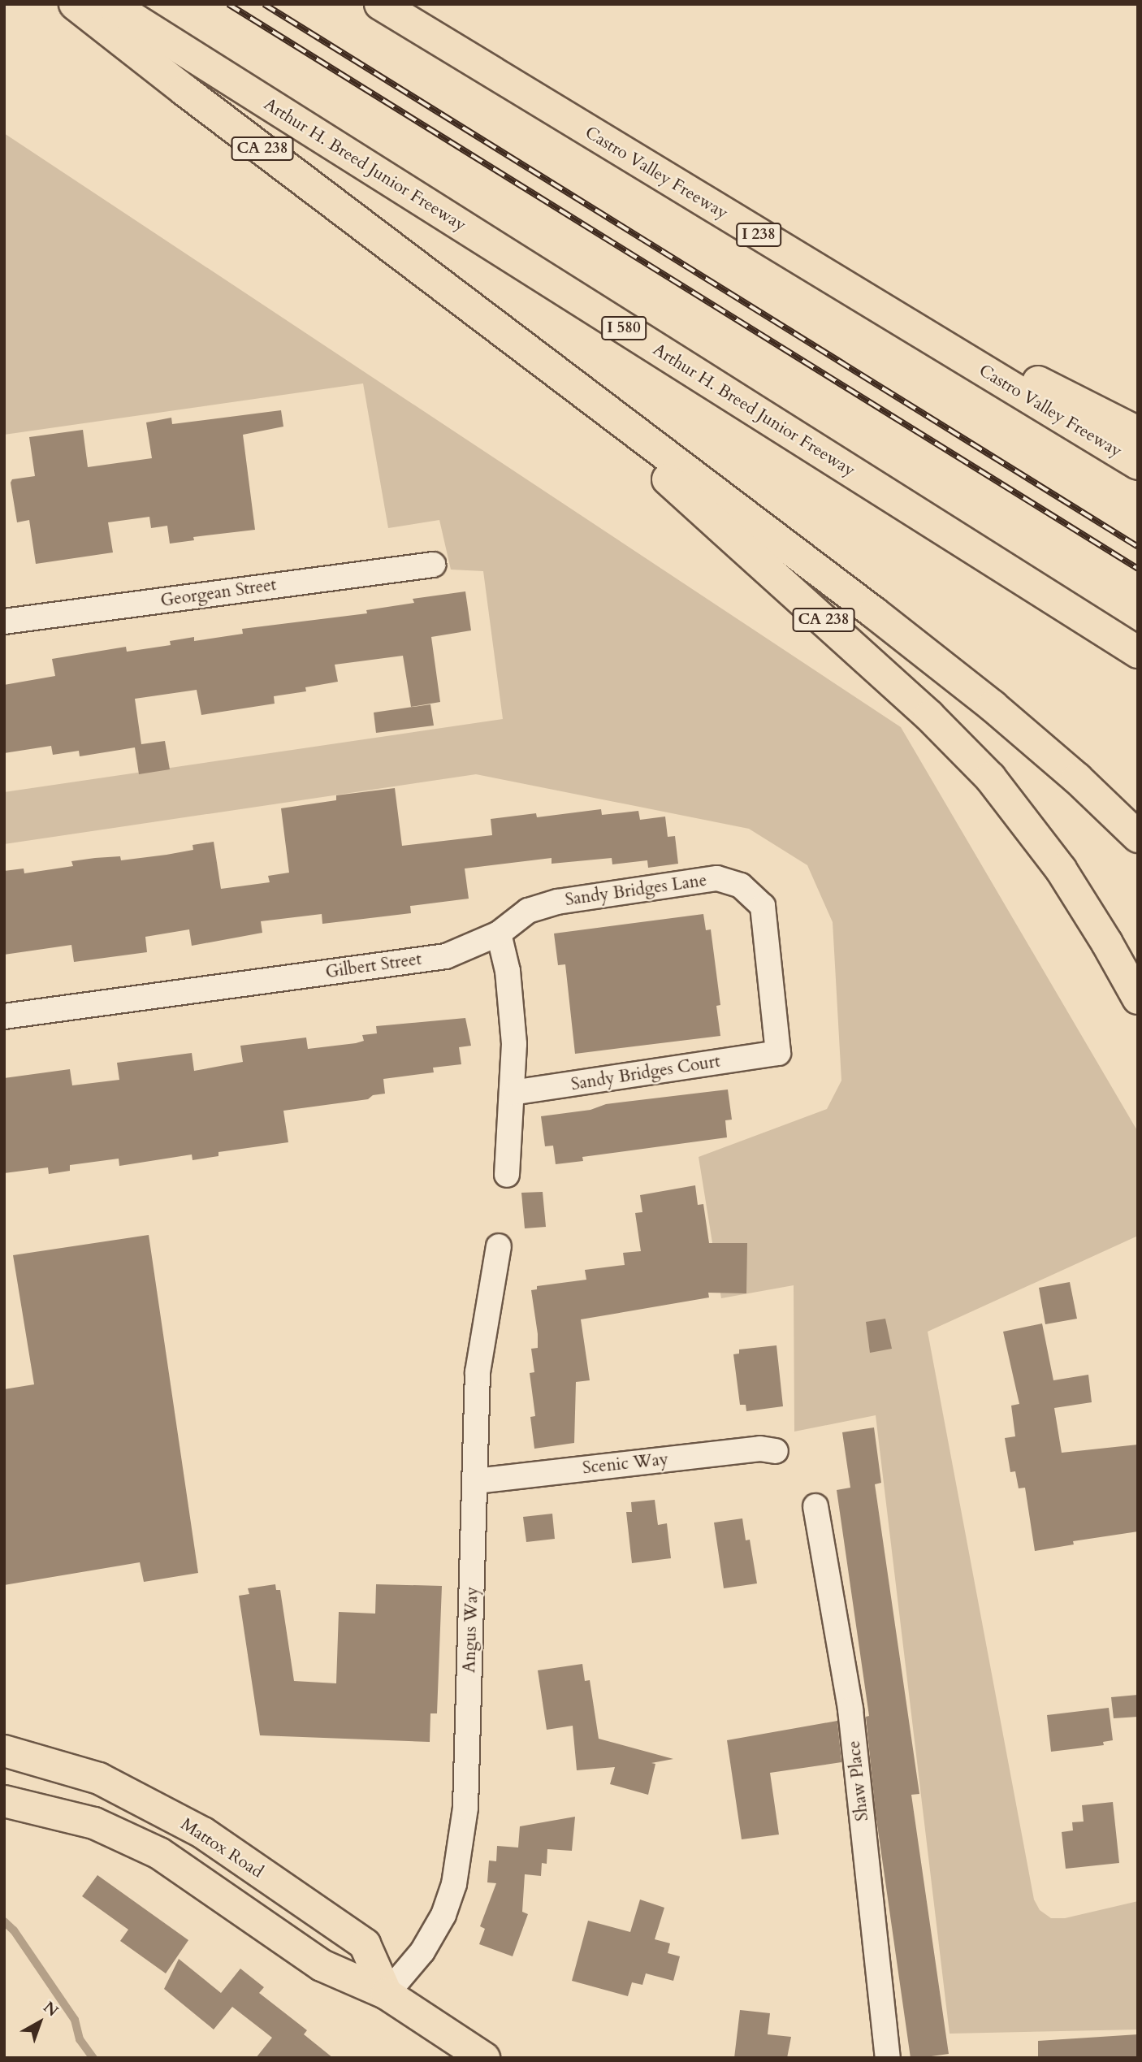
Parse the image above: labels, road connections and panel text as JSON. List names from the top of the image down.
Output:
{
  "streets": {
    "main road": [
      "CA 238",
      "Arthur H. Breed Junior Freeway",
      "Castro Valley Freeway",
      "I 238",
      "I 580",
      "Mattox Road"
    ],
    "street": [
      "Georgean Street",
      "Sandy Bridges Lane",
      "Gilbert Street",
      "Sandy Bridges Court",
      "Scenic Way",
      "Angus Way",
      "Shaw Place"
    ]
  },
  "crossings": [
    ["Sandy Bridges Lane", "Gilbert Street"],
    ["Sandy Bridges Lane", "Sandy Bridges Court"],
    ["Scenic Way", "Angus Way"],
    ["Angus Way", "Mattox Road"]
  ],
  "north": "top right"
}
